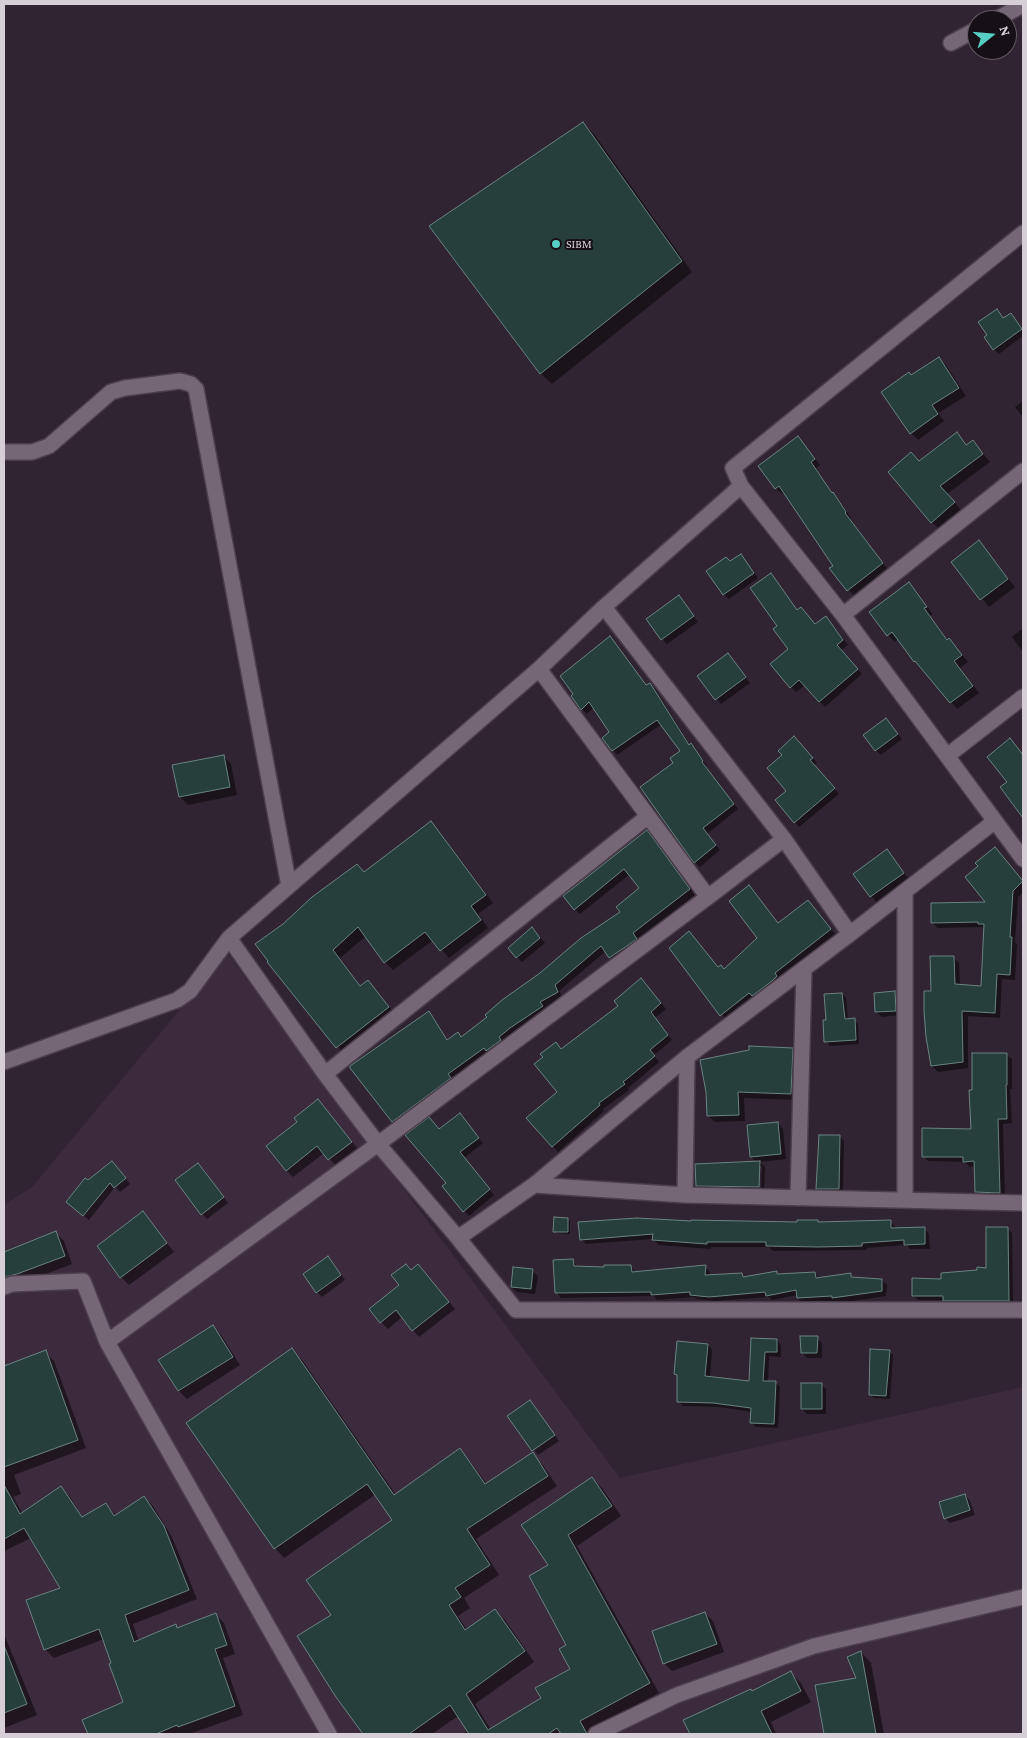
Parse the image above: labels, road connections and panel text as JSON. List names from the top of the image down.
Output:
{
  "places": ["SIBM"],
  "north": "right"
}
